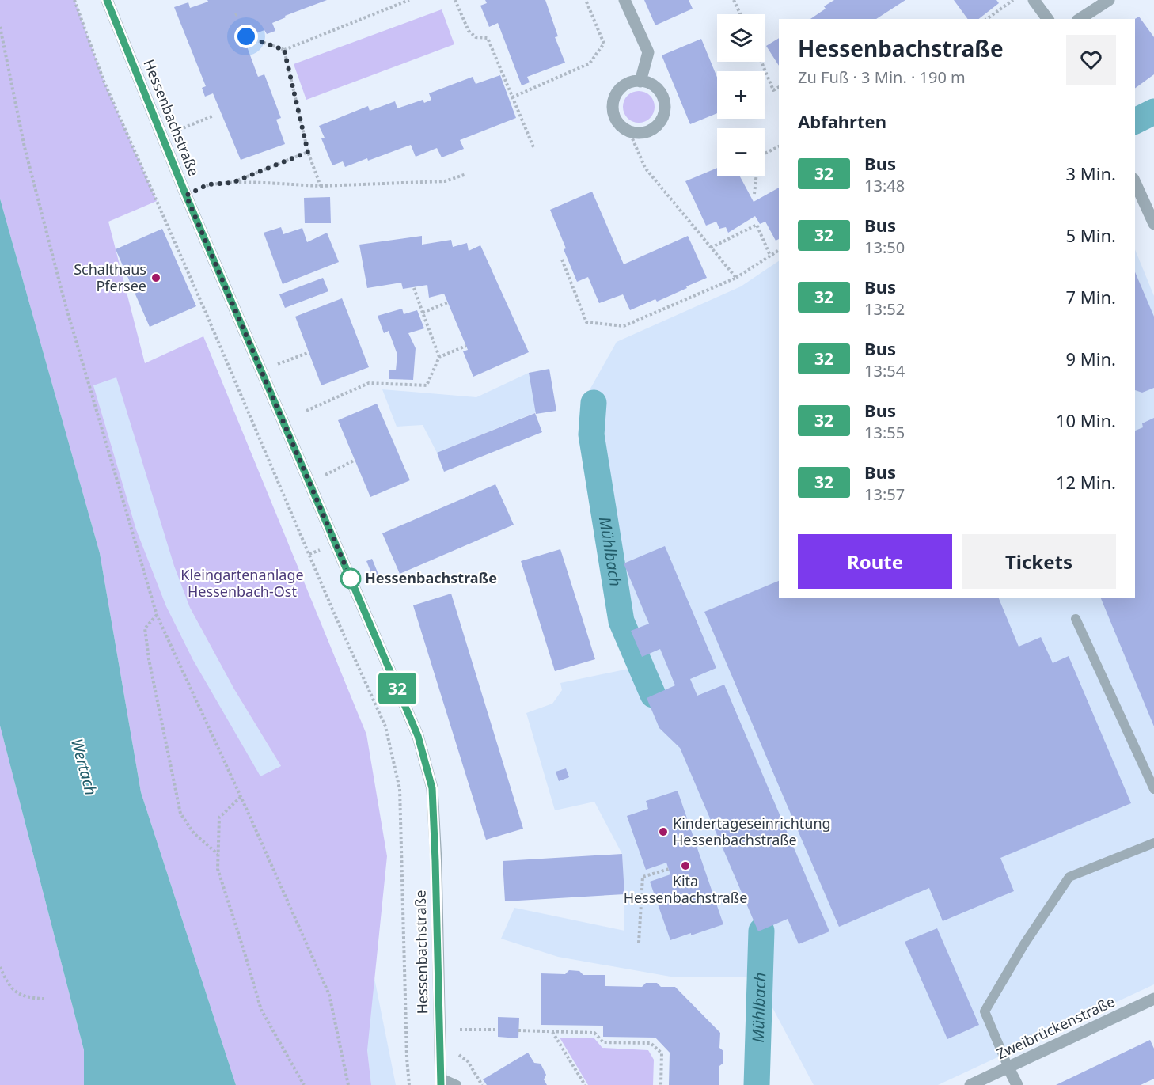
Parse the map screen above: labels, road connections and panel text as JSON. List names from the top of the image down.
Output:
{
  "streets": {
    "street": ["Hessenbachstraße", "Zweibrückenstraße"]
  },
  "water": ["Mühlbach", "Wertach"],
  "parks": ["Kleingartenanlage Hessenbach-Ost"],
  "places": [
    "Schalthaus Pfersee",
    "Hessenbachstraße",
    "Kindertageseinrichtung Hessenbachstraße",
    "Kita Hessenbachstraße"
  ],
  "lines": ["bus line 32"],
  "page": {
    "on_map": "32",
    "map_buttons": ["+", "−"],
    "heading": [
      ["Hessenbachstraße", "Zu Fuß · 3 Min. · 190 m"],
      "Abfahrten"
    ],
    "list": [
      {
        "mark": "32",
        "name": "Bus",
        "note": "13:48",
        "value": "3 Min."
      },
      {
        "mark": "32",
        "name": "Bus",
        "note": "13:50",
        "value": "5 Min."
      },
      {
        "mark": "32",
        "name": "Bus",
        "note": "13:52",
        "value": "7 Min."
      },
      {
        "mark": "32",
        "name": "Bus",
        "note": "13:54",
        "value": "9 Min."
      },
      {
        "mark": "32",
        "name": "Bus",
        "note": "13:55",
        "value": "10 Min."
      },
      {
        "mark": "32",
        "name": "Bus",
        "note": "13:57",
        "value": "12 Min."
      }
    ],
    "buttons": ["Route", "Tickets"]
  }
}
